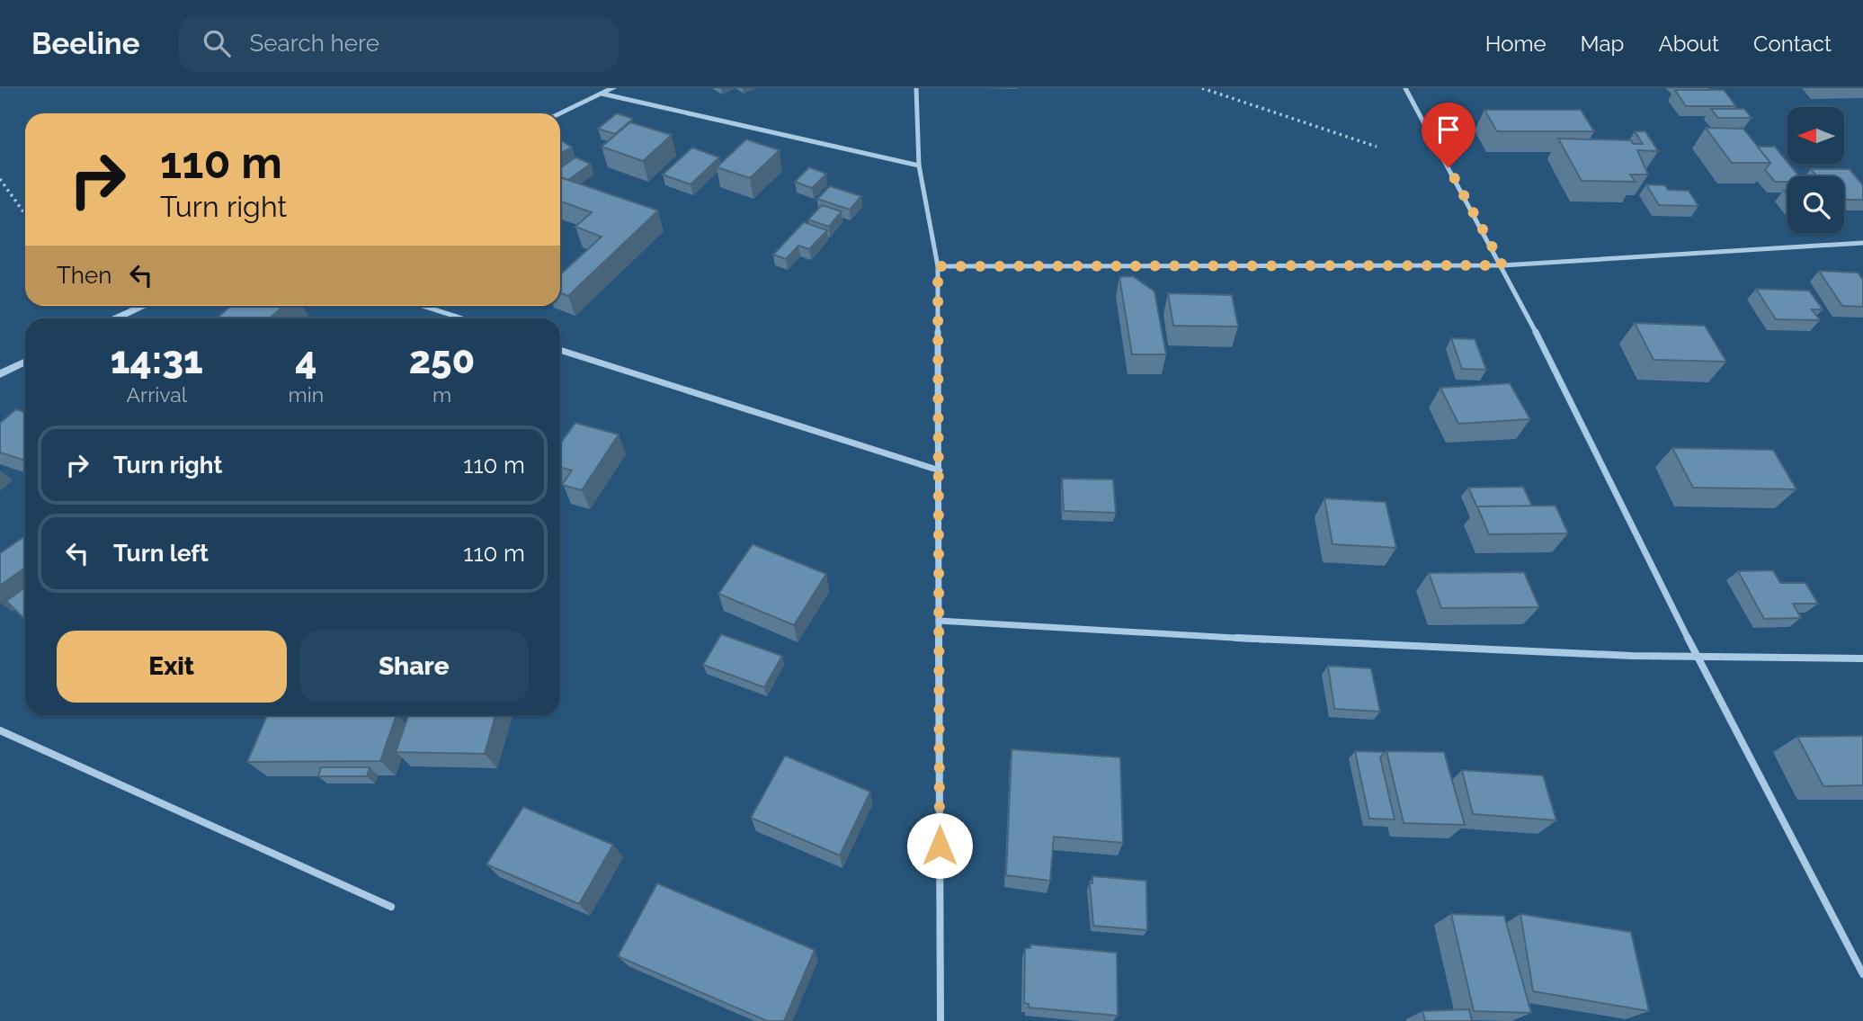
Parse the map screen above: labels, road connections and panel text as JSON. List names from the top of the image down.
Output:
{
  "north": "left",
  "page": {
    "header": "Beeline",
    "search": "Search here",
    "nav": [
      "Home",
      "Map",
      "About",
      "Contact"
    ],
    "turn": ["110 m", "Turn right"],
    "then": "Then",
    "eta": [
      "14:31",
      "Arrival",
      "4",
      "min",
      "250",
      "m"
    ],
    "list": [
      {
        "name": "Turn right",
        "value": "110 m"
      },
      {
        "name": "Turn left",
        "value": "110 m"
      }
    ],
    "buttons": ["Exit", "Share"]
  }
}
